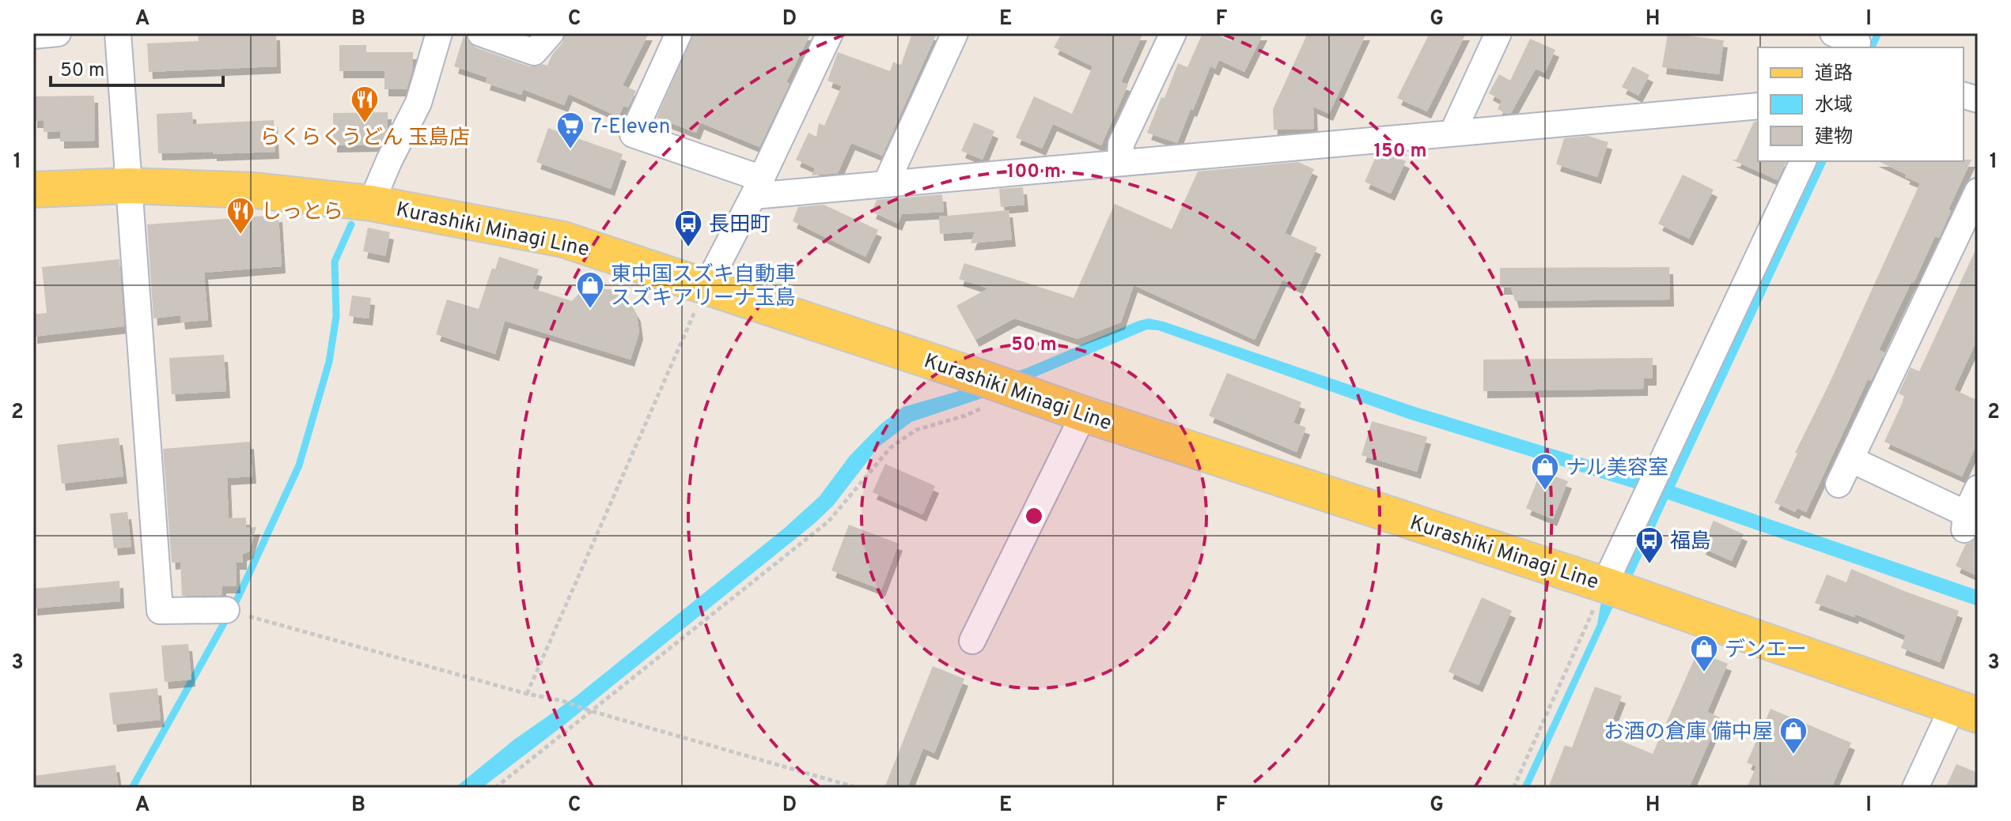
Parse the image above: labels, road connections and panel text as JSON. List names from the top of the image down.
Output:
{
  "streets": {
    "main road": ["Kurashiki Minagi Line"]
  },
  "places": {
    "restaurant": ["らくらくうどん 玉島店", "しっとら"],
    "supermarket": ["7-Eleven"],
    "bus stop": ["長田町", "福島"],
    "shop": [
      "東中国スズキ自動車 スズキアリーナ玉島",
      "ナル美容室",
      "デンエー",
      "お酒の倉庫 備中屋"
    ]
  },
  "legend": ["道路", "水域", "建物"],
  "scale_bar": "50 m",
  "grid": {
    "columns": [
      "A",
      "B",
      "C",
      "D",
      "E",
      "F",
      "G",
      "H",
      "I"
    ],
    "rows": ["1", "2", "3"]
  },
  "rings": ["150 m", "100 m", "50 m"]
}
